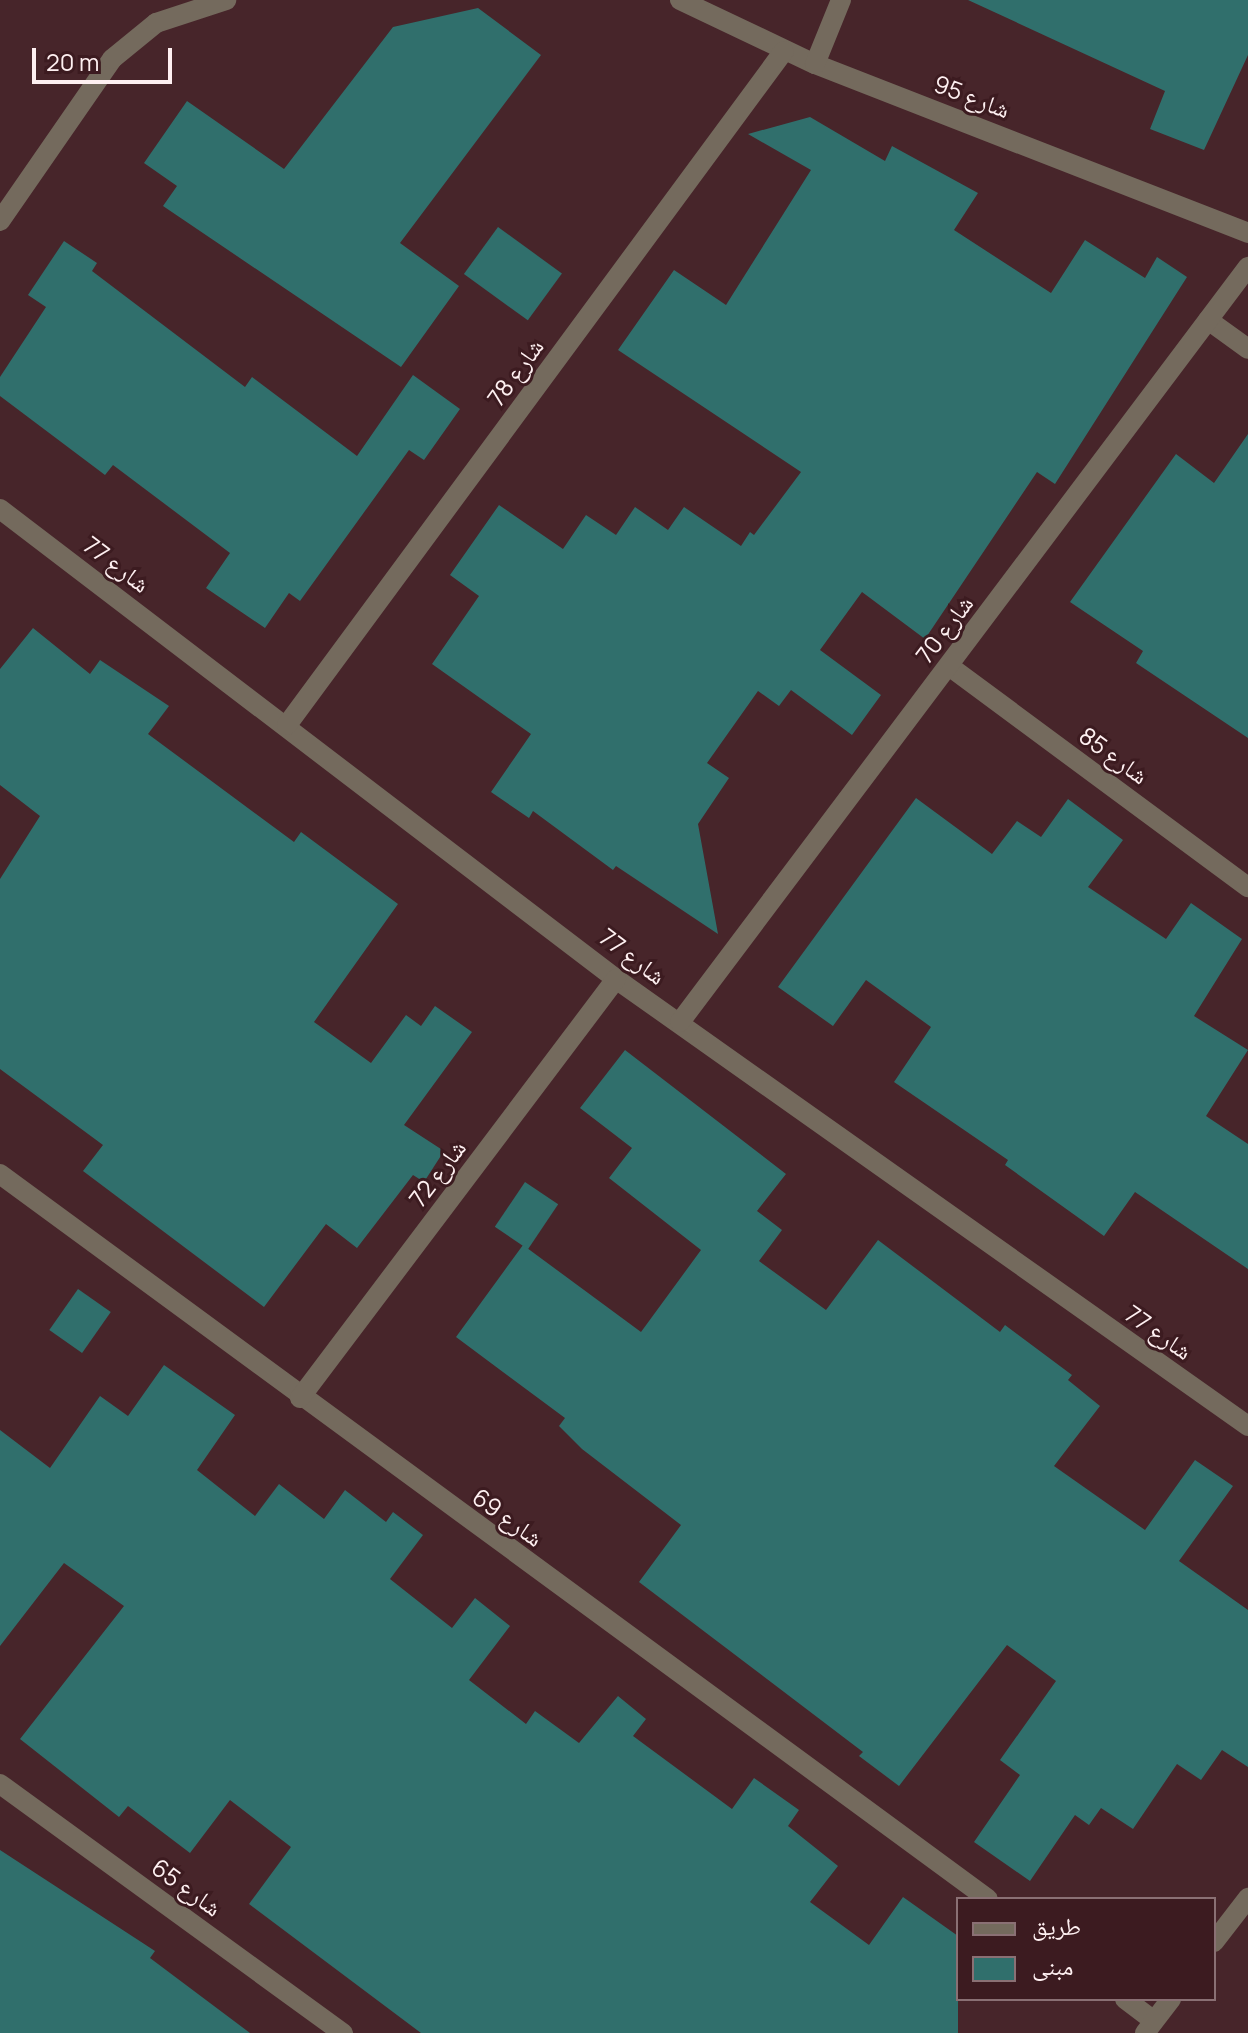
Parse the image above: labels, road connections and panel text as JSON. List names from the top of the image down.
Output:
{
  "streets": {
    "street": [
      "شارع 95",
      "شارع 78",
      "شارع 77",
      "شارع 70",
      "شارع 85",
      "شارع 72",
      "شارع 69",
      "شارع 65"
    ]
  },
  "crossings": [
    ["شارع 95", "شارع 78"],
    ["شارع 78", "شارع 77"],
    ["شارع 77", "شارع 70"],
    ["شارع 77", "شارع 72"],
    ["شارع 70", "شارع 85"],
    ["شارع 72", "شارع 69"]
  ],
  "legend": ["طريق", "مبنى"],
  "scale_bar": "20 m"
}
